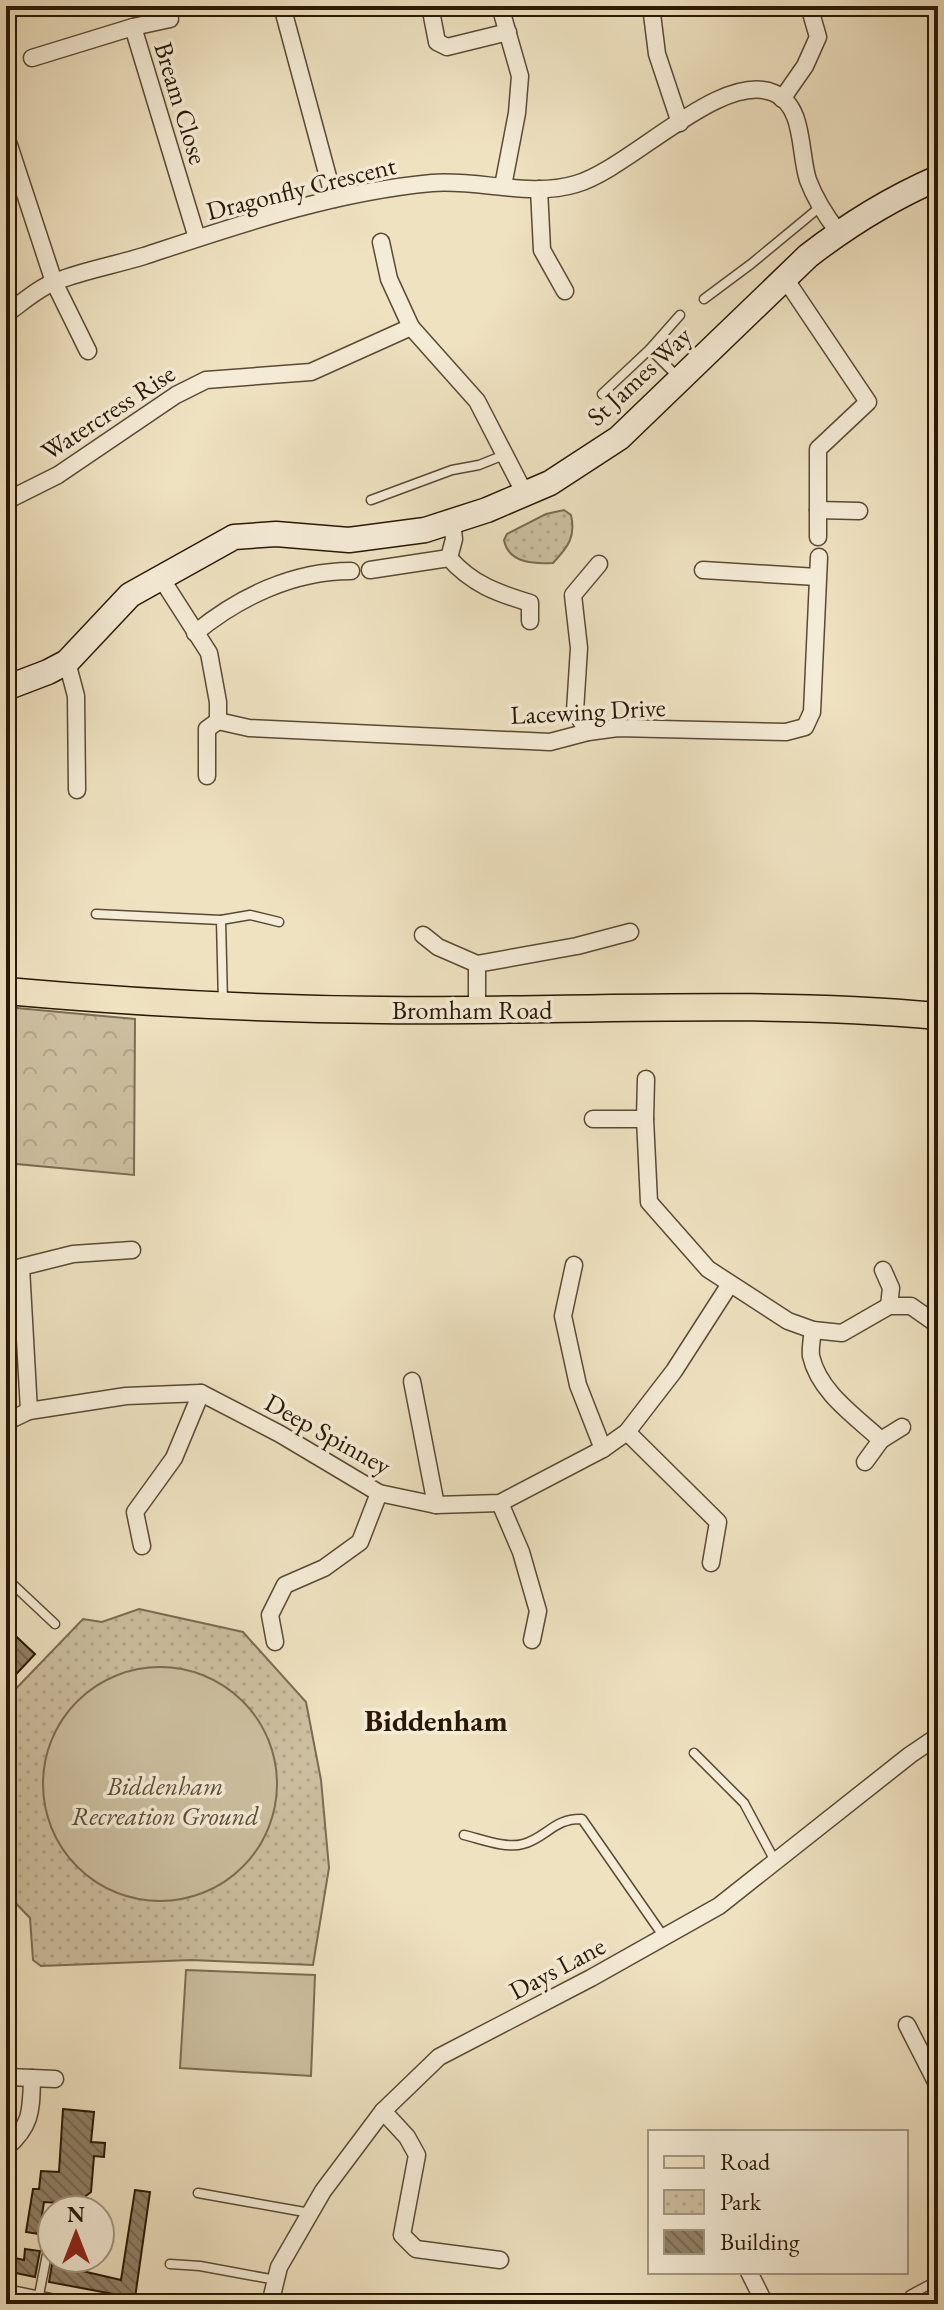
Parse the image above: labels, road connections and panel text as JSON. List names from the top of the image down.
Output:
{
  "streets": {
    "main road": ["Bromham Road"],
    "street": [
      "Bream Close",
      "Dragonfly Crescent",
      "St James Way",
      "Watercress Rise",
      "Lacewing Drive",
      "Deep Spinney",
      "Days Lane"
    ]
  },
  "crossings": [
    ["Bream Close", "Dragonfly Crescent"]
  ],
  "districts": ["Biddenham"],
  "parks": ["Biddenham Recreation Ground"],
  "legend": ["Road", "Park", "Building"],
  "north": "top"
}
